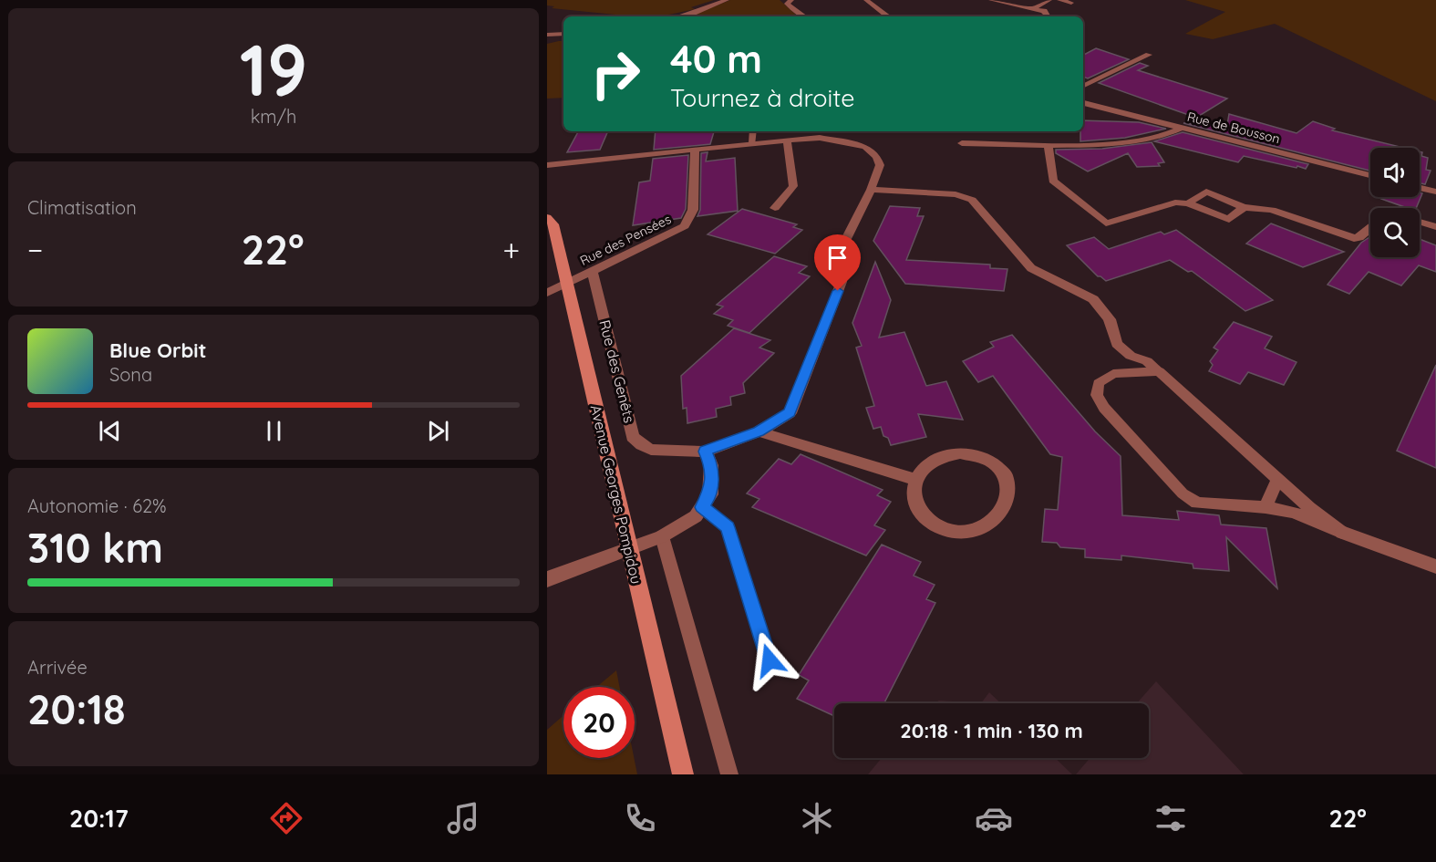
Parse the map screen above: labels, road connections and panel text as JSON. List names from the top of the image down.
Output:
{
  "streets": {
    "main road": ["Avenue Georges Pompidou"],
    "street": ["Rue de Bousson", "Rue des Pensées", "Rue des Genêts"]
  },
  "crossings": [
    ["Rue des Pensées", "Rue des Genêts"],
    ["Rue des Pensées", "Avenue Georges Pompidou"]
  ],
  "page": {
    "tile": [
      ["19", "km/h"],
      "Climatisation",
      ["Autonomie · 62%", "310 km"],
      ["Arrivée", "20:18"]
    ],
    "turn": ["40 m", "Tournez à droite"],
    "heat": ["−", "22°", "+"],
    "song": ["Blue Orbit", "Sona"],
    "limit": "20",
    "trip": "20:18 · 1 min · 130 m",
    "tabs": ["20:17", "22°"]
  }
}
